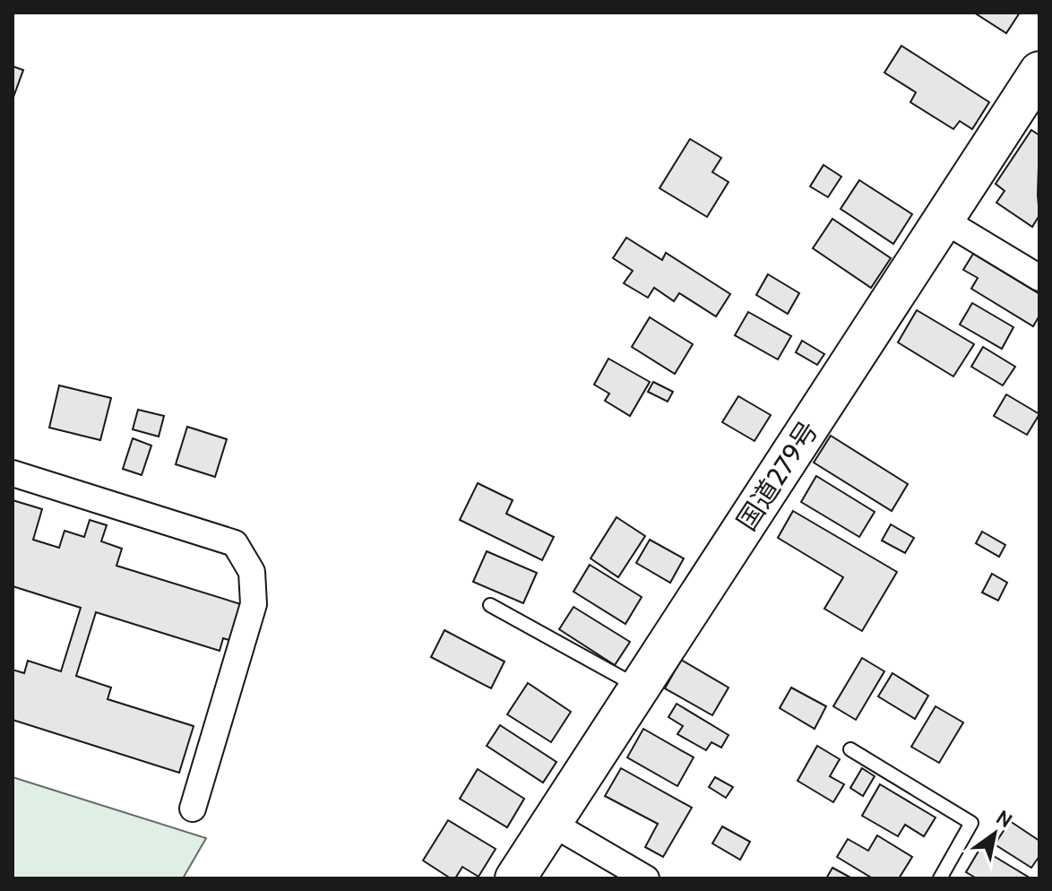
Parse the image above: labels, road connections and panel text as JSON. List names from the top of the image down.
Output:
{
  "streets": {
    "highway": ["国道279号"]
  },
  "north": "top right"
}
